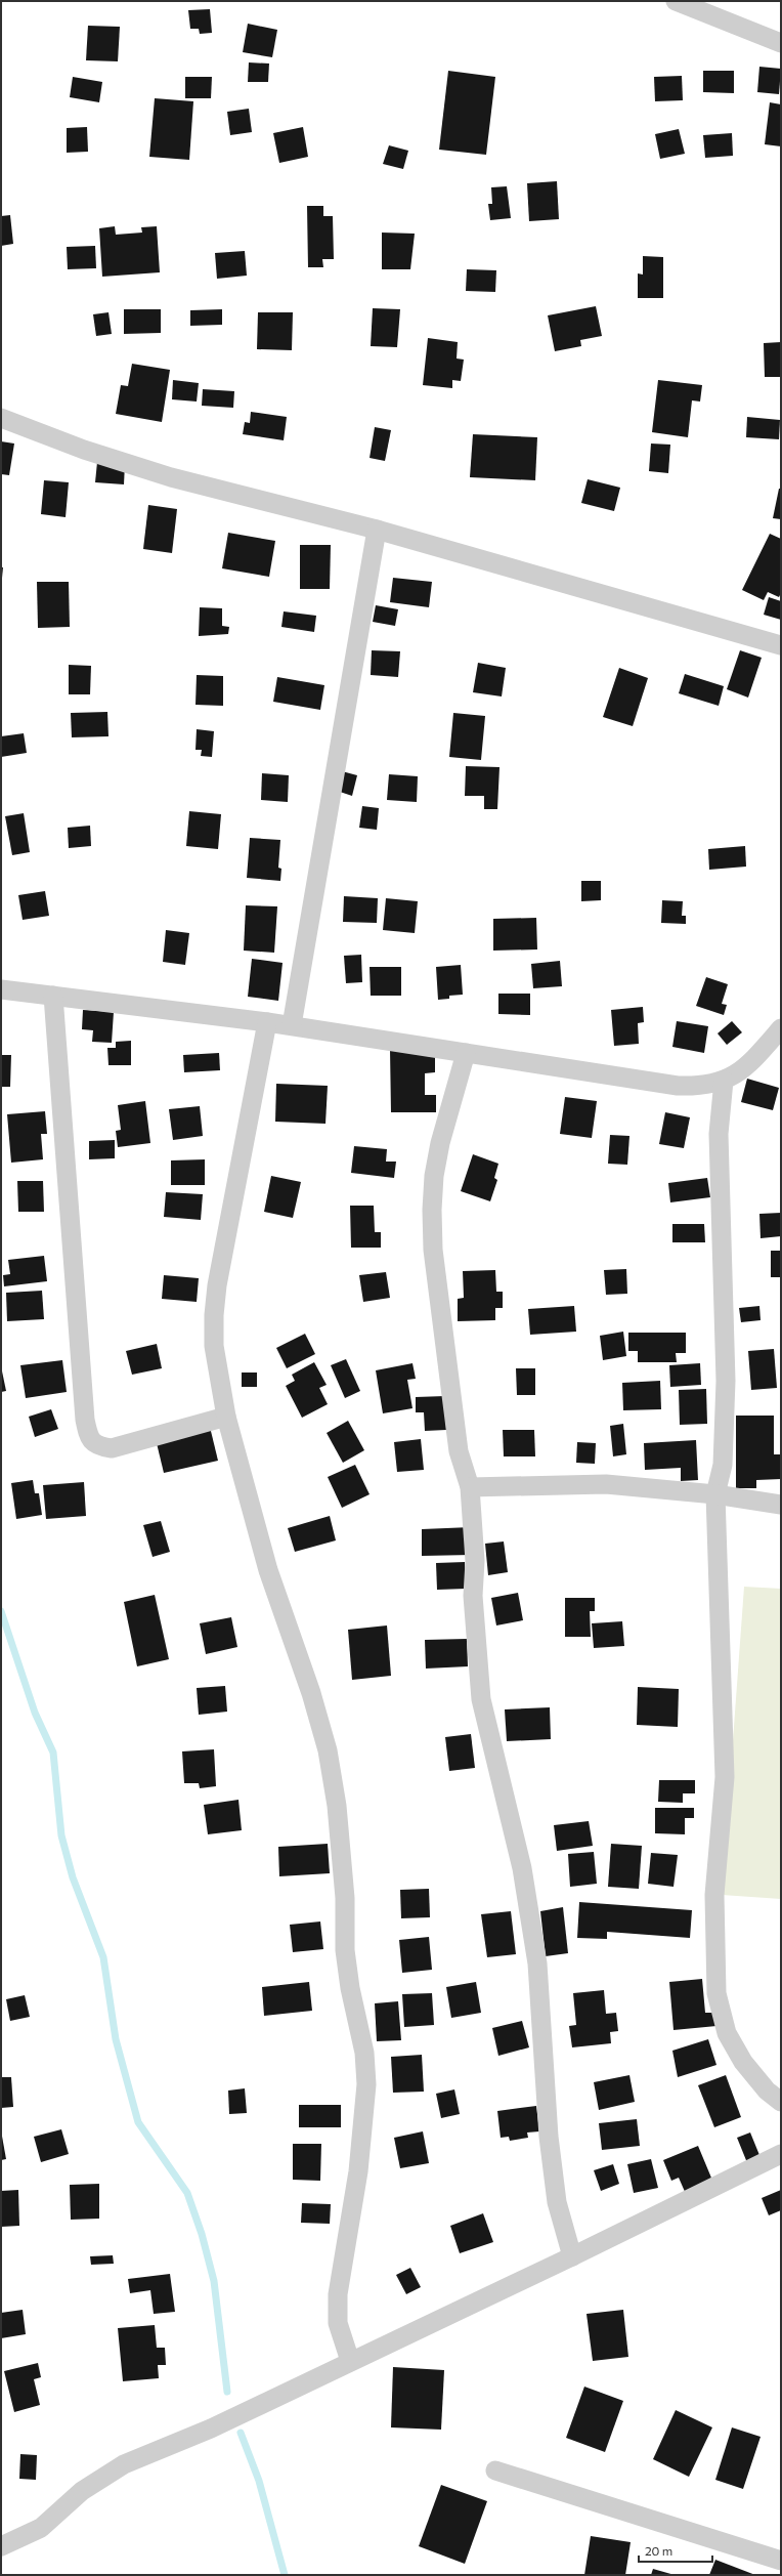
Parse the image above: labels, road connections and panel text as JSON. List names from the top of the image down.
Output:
{
  "scale_bar": "20 m"
}
